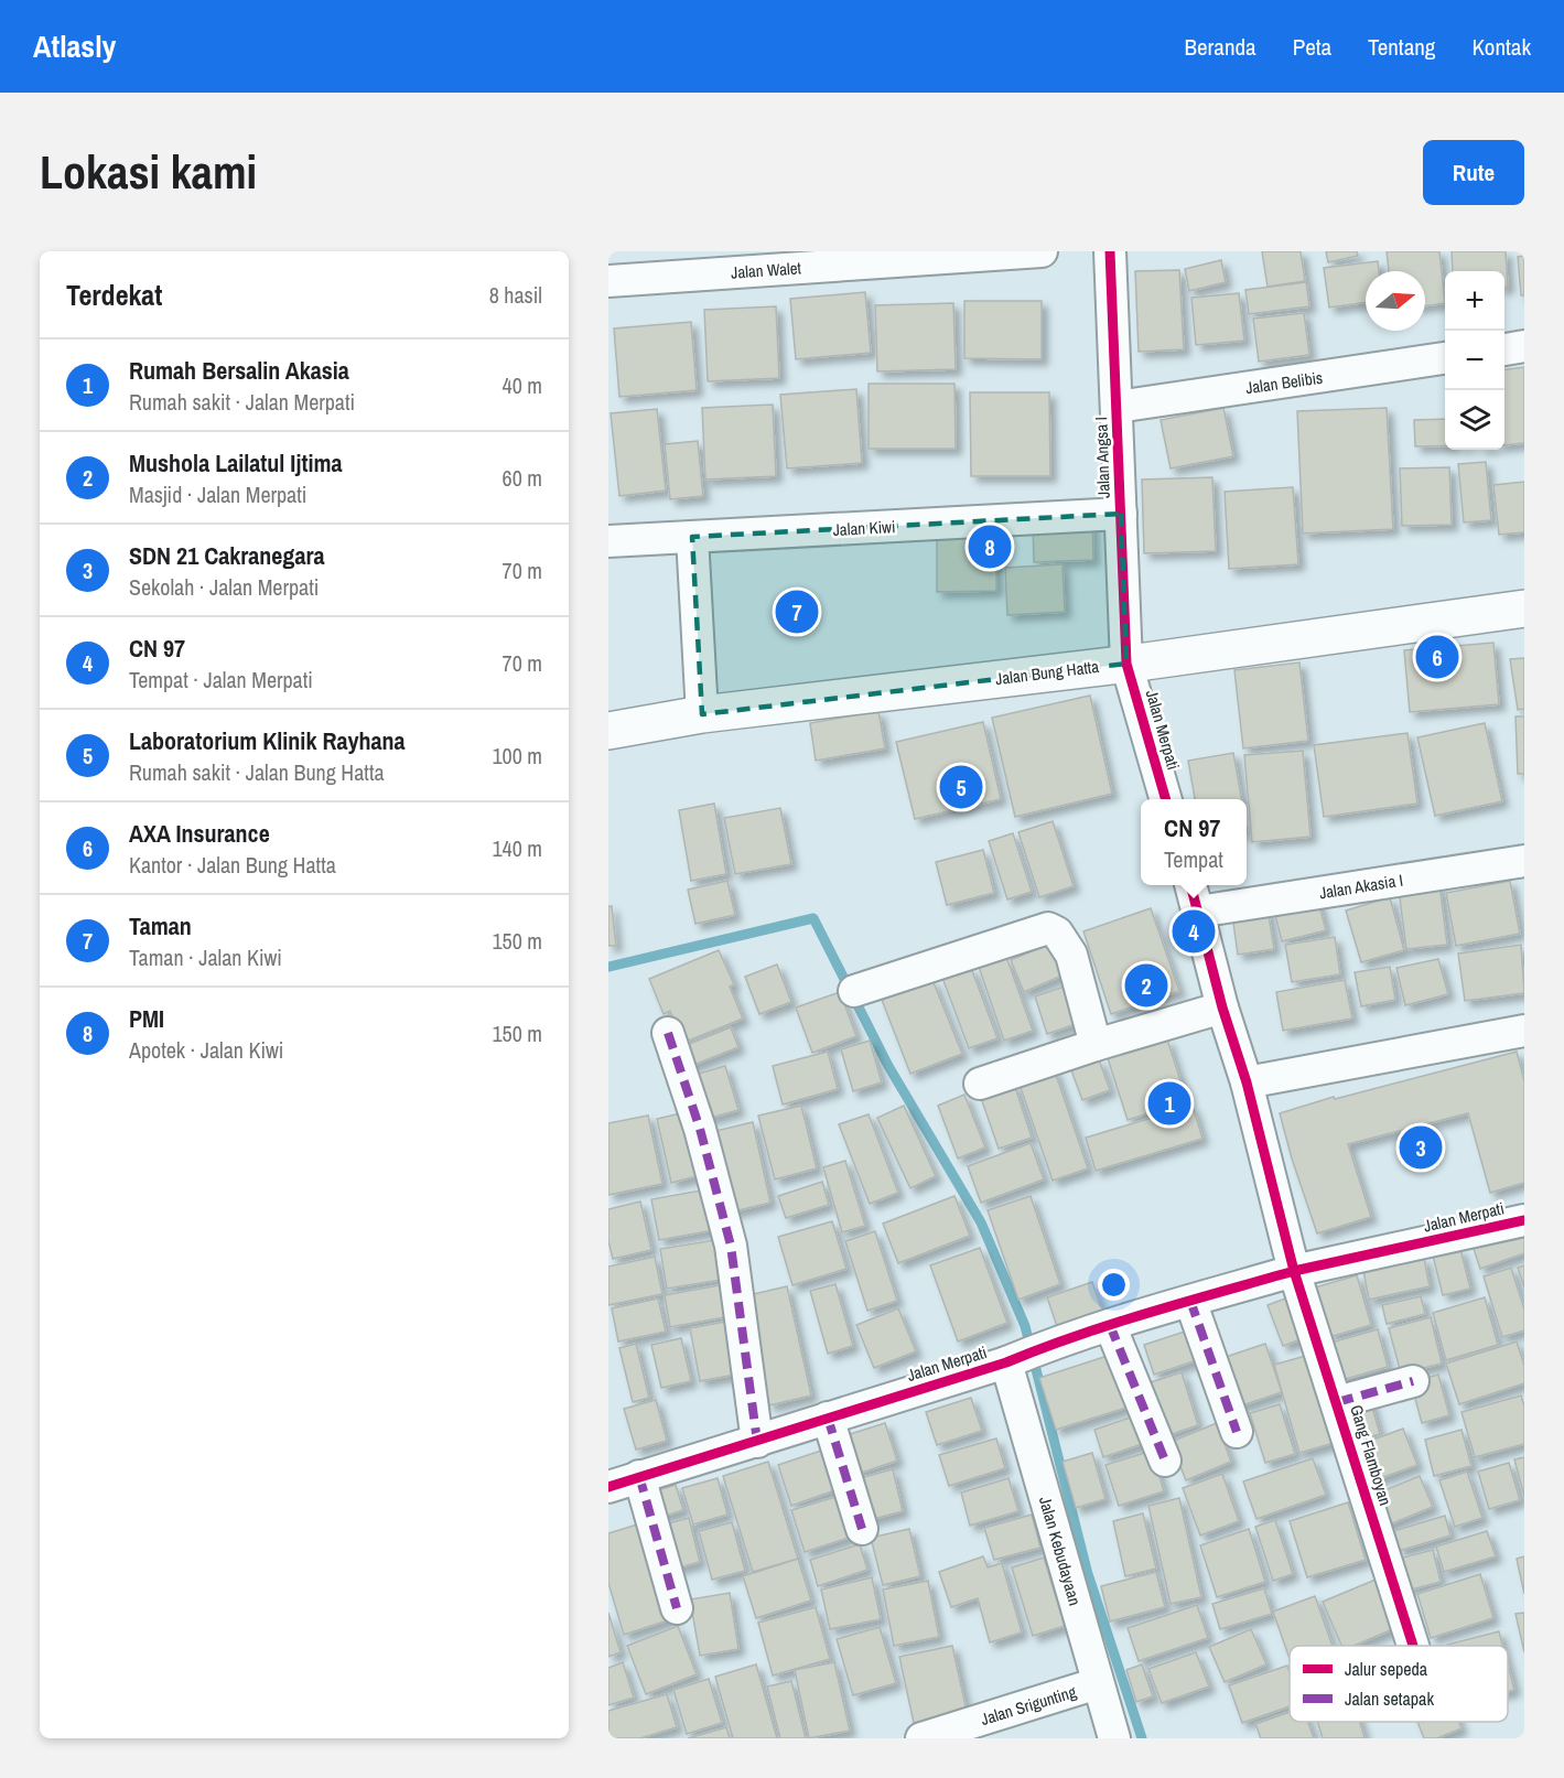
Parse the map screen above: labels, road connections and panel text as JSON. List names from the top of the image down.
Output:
{
  "streets": {
    "main road": ["Jalan Bung Hatta"],
    "street": [
      "Jalan Walet",
      "Jalan Belibis",
      "Jalan Angsa I",
      "Jalan Kiwi",
      "Jalan Merpati",
      "Jalan Akasia I",
      "Gang Flamboyan",
      "Jalan Kebudayaan",
      "Jalan Srigunting"
    ]
  },
  "crossings": [
    ["Jalan Belibis", "Jalan Angsa I"],
    ["Jalan Angsa I", "Jalan Kiwi"],
    ["Jalan Angsa I", "Jalan Bung Hatta"],
    ["Jalan Angsa I", "Jalan Merpati"],
    ["Jalan Bung Hatta", "Jalan Merpati"],
    ["Jalan Merpati", "Gang Flamboyan"],
    ["Jalan Merpati", "Jalan Kebudayaan"],
    ["Jalan Kebudayaan", "Jalan Srigunting"]
  ],
  "legend": ["Jalur sepeda", "Jalan setapak"],
  "north": "right",
  "page": {
    "header": "Atlasly",
    "nav": [
      "Beranda",
      "Peta",
      "Tentang",
      "Kontak"
    ],
    "buttons": "Rute",
    "title": "Lokasi kami",
    "heading": ["Terdekat", "8 hasil"],
    "map_buttons": ["+", "−"],
    "list": [
      {
        "mark": "1",
        "name": "Rumah Bersalin Akasia",
        "note": "Rumah sakit · Jalan Merpati",
        "value": "40 m"
      },
      {
        "mark": "2",
        "name": "Mushola Lailatul Ijtima",
        "note": "Masjid · Jalan Merpati",
        "value": "60 m"
      },
      {
        "mark": "3",
        "name": "SDN 21 Cakranegara",
        "note": "Sekolah · Jalan Merpati",
        "value": "70 m"
      },
      {
        "mark": "4",
        "name": "CN 97",
        "note": "Tempat · Jalan Merpati",
        "value": "70 m"
      },
      {
        "mark": "5",
        "name": "Laboratorium Klinik Rayhana",
        "note": "Rumah sakit · Jalan Bung Hatta",
        "value": "100 m"
      },
      {
        "mark": "6",
        "name": "AXA Insurance",
        "note": "Kantor · Jalan Bung Hatta",
        "value": "140 m"
      },
      {
        "mark": "7",
        "name": "Taman",
        "note": "Taman · Jalan Kiwi",
        "value": "150 m"
      },
      {
        "mark": "8",
        "name": "PMI",
        "note": "Apotek · Jalan Kiwi",
        "value": "150 m"
      }
    ],
    "pins": [
      "8",
      "7",
      "6",
      "5",
      "4",
      "2",
      "1",
      "3"
    ],
    "popup": ["CN 97", "Tempat"]
  }
}
